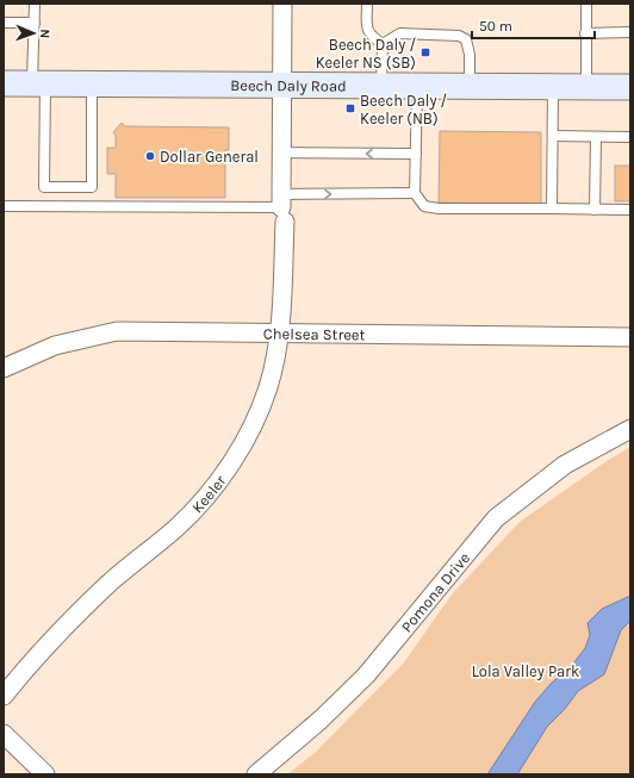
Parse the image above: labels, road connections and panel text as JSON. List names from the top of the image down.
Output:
{
  "streets": {
    "main road": ["Beech Daly Road"],
    "street": ["Chelsea Street", "Keeler", "Pomona Drive"]
  },
  "crossings": [
    ["Beech Daly Road", "Keeler"],
    ["Chelsea Street", "Keeler"]
  ],
  "parks": ["Lola Valley Park"],
  "places": {
    "transit": ["Beech Daly / Keeler NS (SB)", "Beech Daly / Keeler (NB)"],
    "other": ["Dollar General"]
  },
  "scale_bar": "50 m",
  "north": "right"
}
